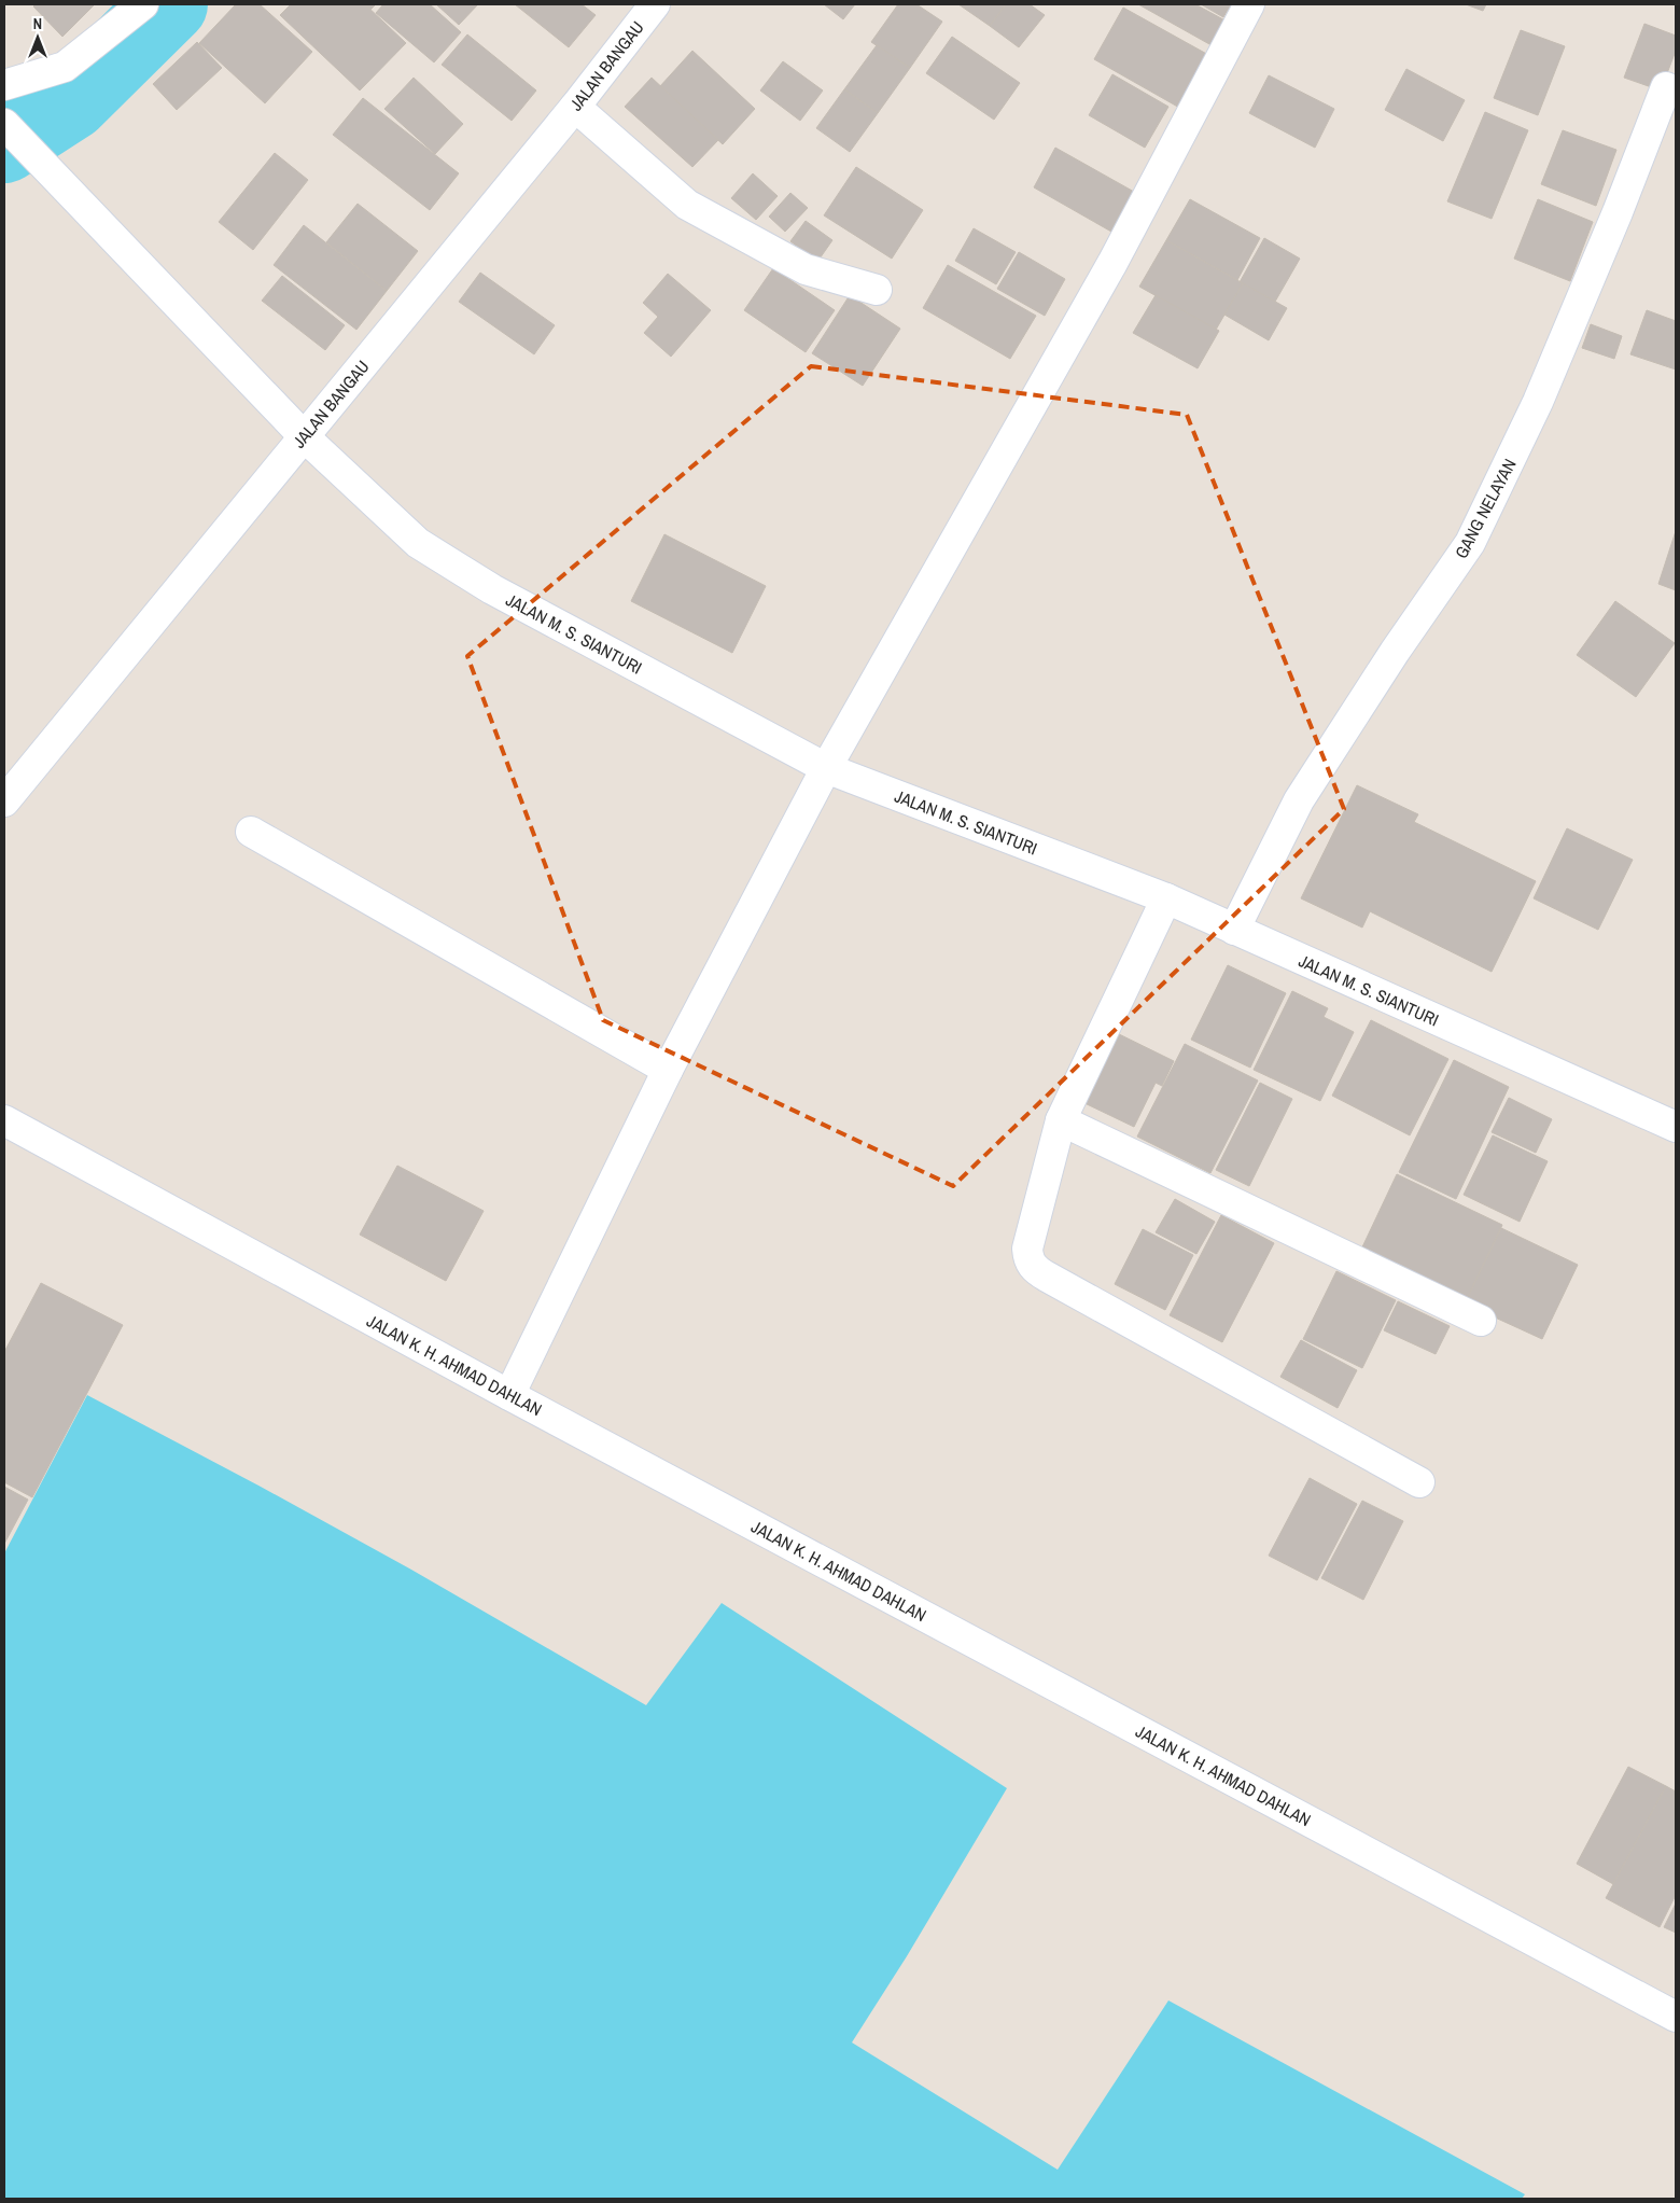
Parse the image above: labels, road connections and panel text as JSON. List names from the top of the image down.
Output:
{
  "streets": {
    "street": [
      "JALAN BANGAU",
      "GANG NELAYAN",
      "JALAN M. S. SIANTURI",
      "JALAN K. H. AHMAD DAHLAN"
    ]
  },
  "crossings": [
    ["JALAN BANGAU", "JALAN M. S. SIANTURI"],
    ["GANG NELAYAN", "JALAN M. S. SIANTURI"]
  ],
  "north": "top"
}
